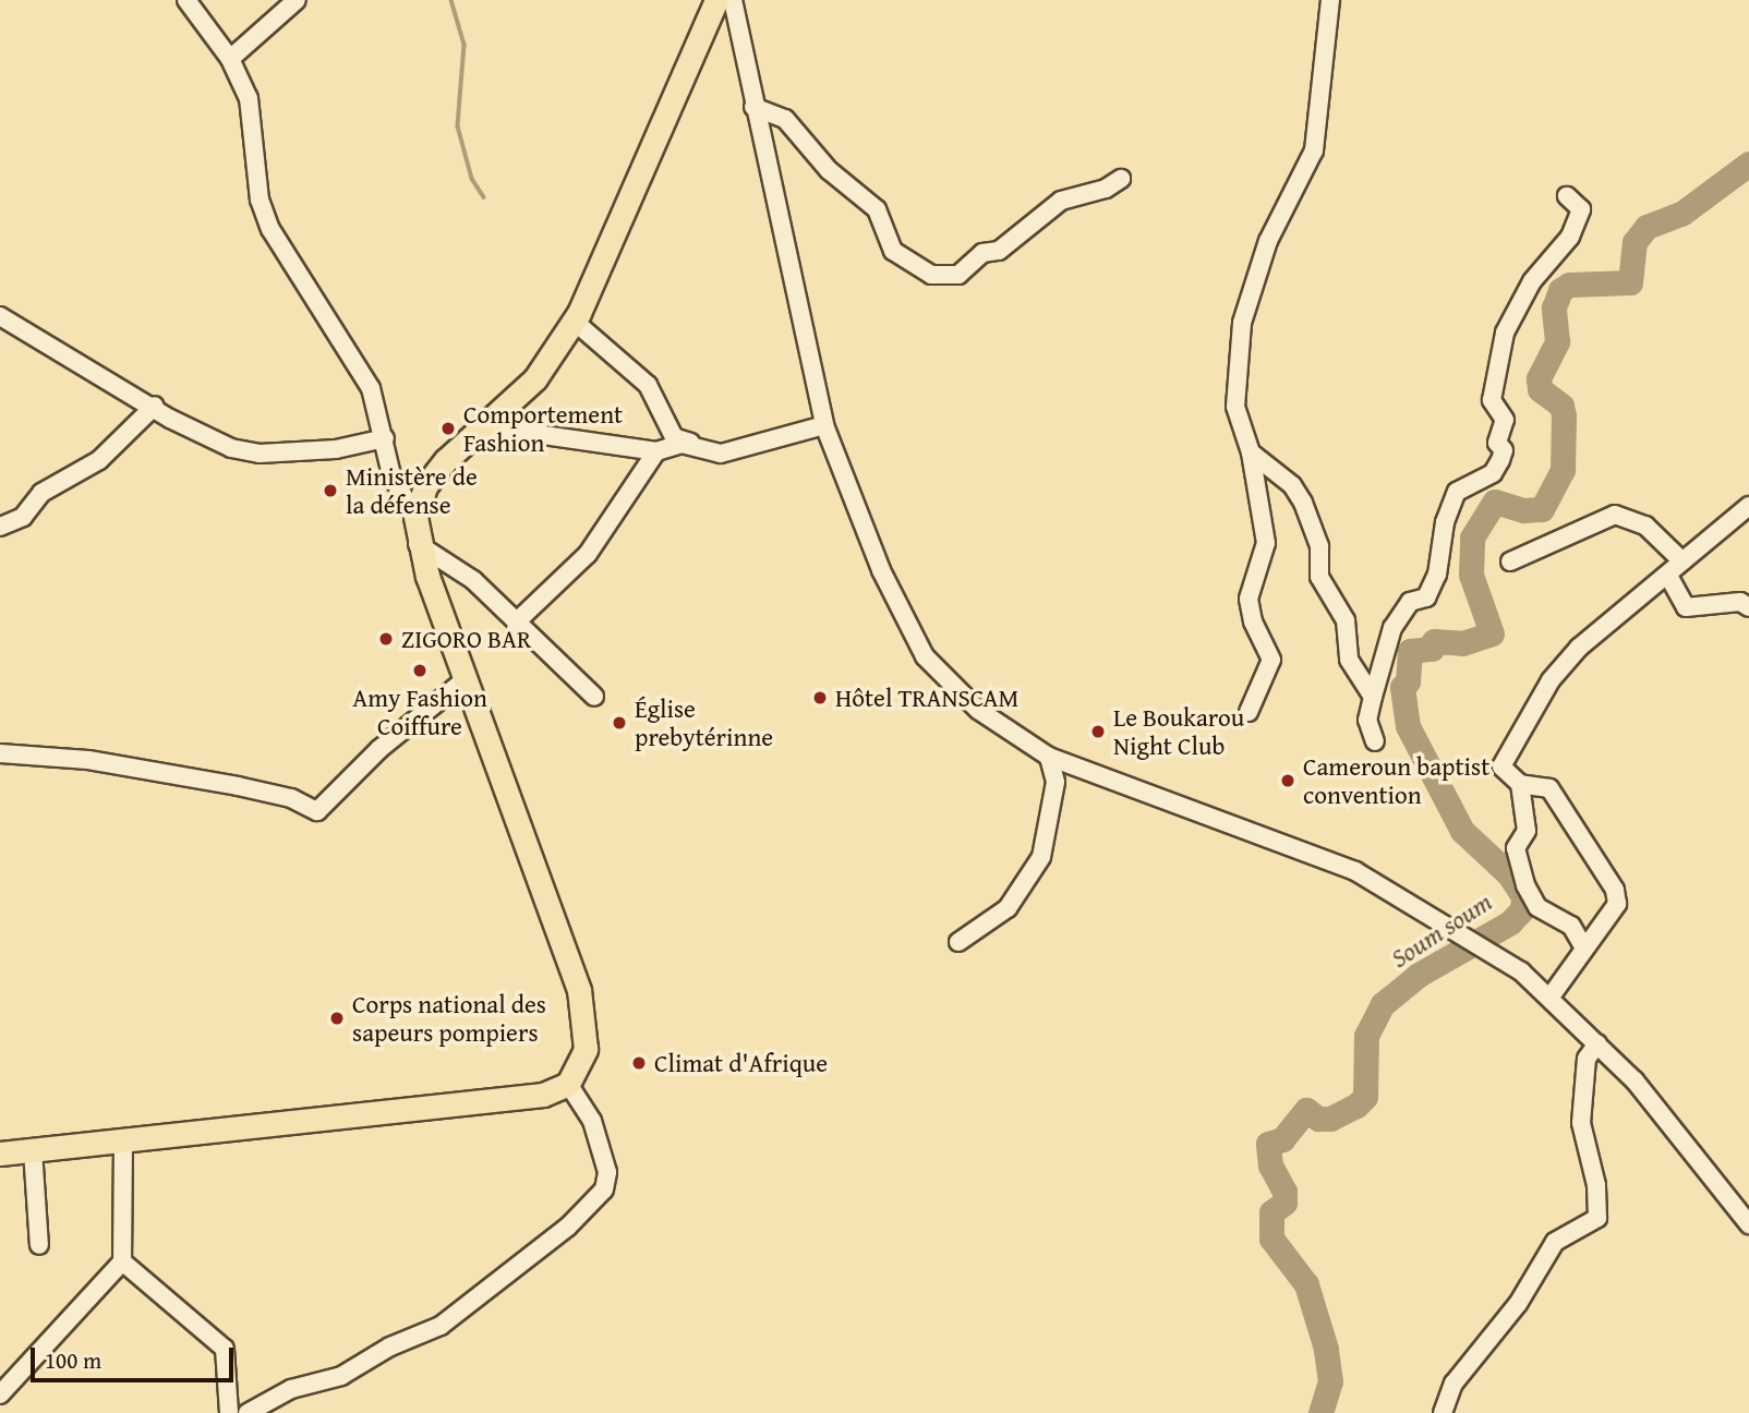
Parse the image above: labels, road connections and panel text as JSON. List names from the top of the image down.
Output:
{
  "water": ["Soum soum"],
  "places": [
    "Comportement Fashion",
    "Ministère de la défense",
    "ZIGORO BAR",
    "Amy Fashion Coiffure",
    "Hôtel TRANSCAM",
    "Église prebytérinne",
    "Le Boukarou Night Club",
    "Cameroun baptist convention",
    "Corps national des sapeurs pompiers",
    "Climat d'Afrique"
  ],
  "scale_bar": "100 m"
}
